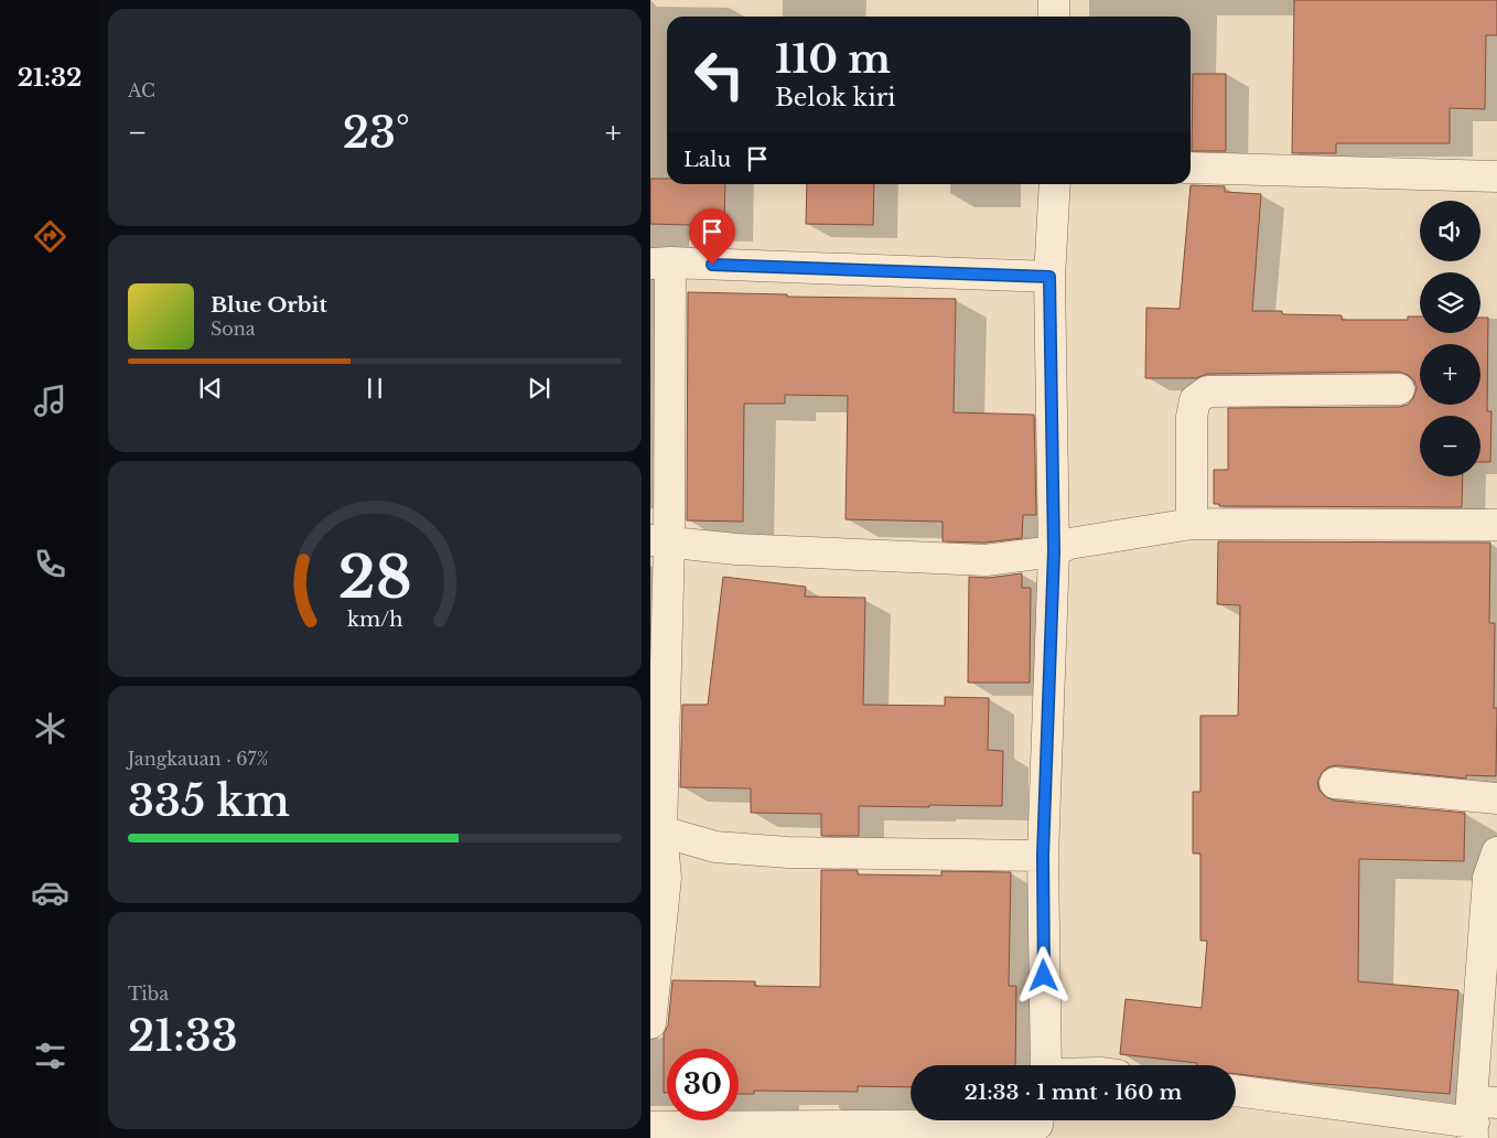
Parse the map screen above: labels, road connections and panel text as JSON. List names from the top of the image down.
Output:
{
  "page": {
    "tabs": "21:32",
    "tile": [
      "AC",
      ["Jangkauan · 67%", "335 km"],
      ["Tiba", "21:33"]
    ],
    "turn": ["110 m", "Belok kiri"],
    "heat": ["−", "23°", "+"],
    "then": "Lalu",
    "map_buttons": ["+", "−"],
    "song": ["Blue Orbit", "Sona"],
    "limit": "30",
    "trip": "21:33 · 1 mnt · 160 m",
    "gauge": ["28", "km/h"]
  }
}
